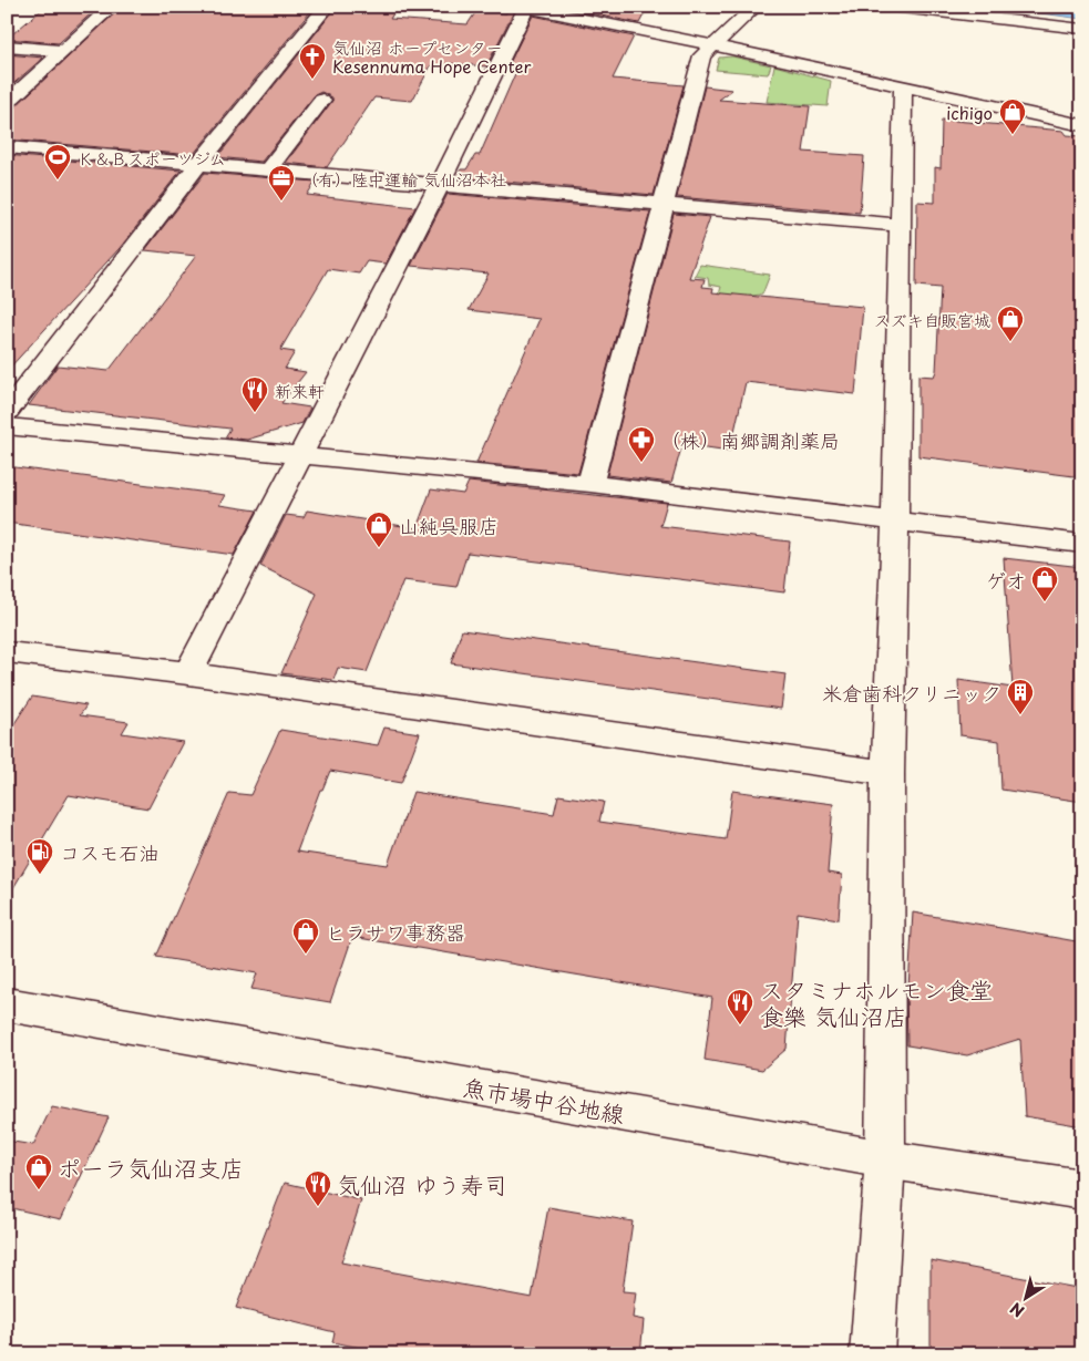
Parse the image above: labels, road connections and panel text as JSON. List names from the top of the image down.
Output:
{
  "streets": {
    "street": ["魚市場中谷地線"]
  },
  "places": {
    "church": ["気仙沼 ホープセンター Kesennuma Hope Center"],
    "shop": [
      "ichigo",
      "スズキ自販宮城",
      "山純呉服店",
      "ゲオ",
      "ヒラサワ事務器",
      "ポーラ気仙沼支店"
    ],
    "sports": ["Ｋ＆Ｂスポーツジム"],
    "office": ["（有）陸中運輸 気仙沼本社"],
    "restaurant": ["新来軒", "スタミナホルモン食堂 食樂 気仙沼店", "気仙沼 ゆう寿司"],
    "pharmacy": ["（株）南郷調剤薬局"],
    "building": ["米倉歯科クリニック"],
    "fuel station": ["コスモ石油"]
  },
  "north": "bottom left"
}
